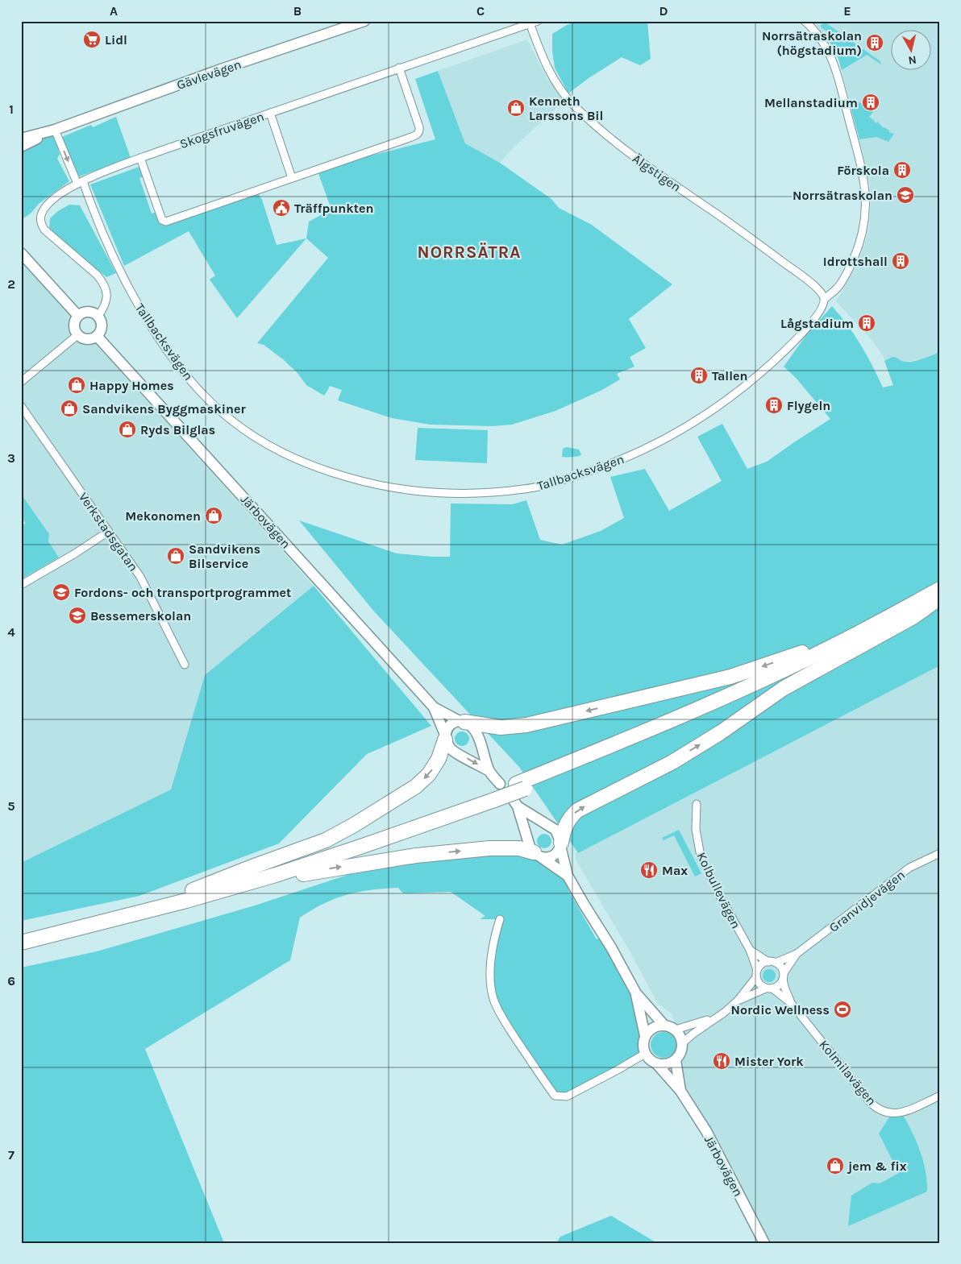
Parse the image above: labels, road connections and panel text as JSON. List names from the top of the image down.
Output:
{
  "streets": {
    "main road": ["Gävlevägen", "Järbovägen"],
    "street": [
      "Skogsfruvägen",
      "Älgstigen",
      "Tallbacksvägen",
      "Verkstadsgatan",
      "Kolbullevägen",
      "Granvidjevägen",
      "Kolmilavägen"
    ]
  },
  "crossings": [
    ["Gävlevägen", "Tallbacksvägen"],
    ["Skogsfruvägen", "Älgstigen"],
    ["Skogsfruvägen", "Tallbacksvägen"],
    ["Skogsfruvägen", "Järbovägen"],
    ["Älgstigen", "Tallbacksvägen"],
    ["Kolbullevägen", "Granvidjevägen"],
    ["Kolbullevägen", "Kolmilavägen"],
    ["Granvidjevägen", "Kolmilavägen"]
  ],
  "districts": ["NORRSÄTRA"],
  "places": {
    "supermarket": ["Lidl"],
    "building": [
      "Norrsätraskolan (högstadium)",
      "Mellanstadium",
      "Förskola",
      "Idrottshall",
      "Lågstadium",
      "Tallen",
      "Flygeln"
    ],
    "shop": [
      "Kenneth Larssons Bil",
      "Happy Homes",
      "Sandvikens Byggmaskiner",
      "Ryds Bilglas",
      "Mekonomen",
      "Sandvikens Bilservice",
      "jem & fix"
    ],
    "school or university": ["Norrsätraskolan", "Fordons- och transportprogrammet", "Bessemerskolan"],
    "public building": ["Träffpunkten"],
    "restaurant": ["Max", "Mister York"],
    "sports": ["Nordic Wellness"]
  },
  "north": "bottom",
  "grid": {
    "columns": [
      "A",
      "B",
      "C",
      "D",
      "E"
    ],
    "rows": [
      "1",
      "2",
      "3",
      "4",
      "5",
      "6",
      "7"
    ]
  }
}
